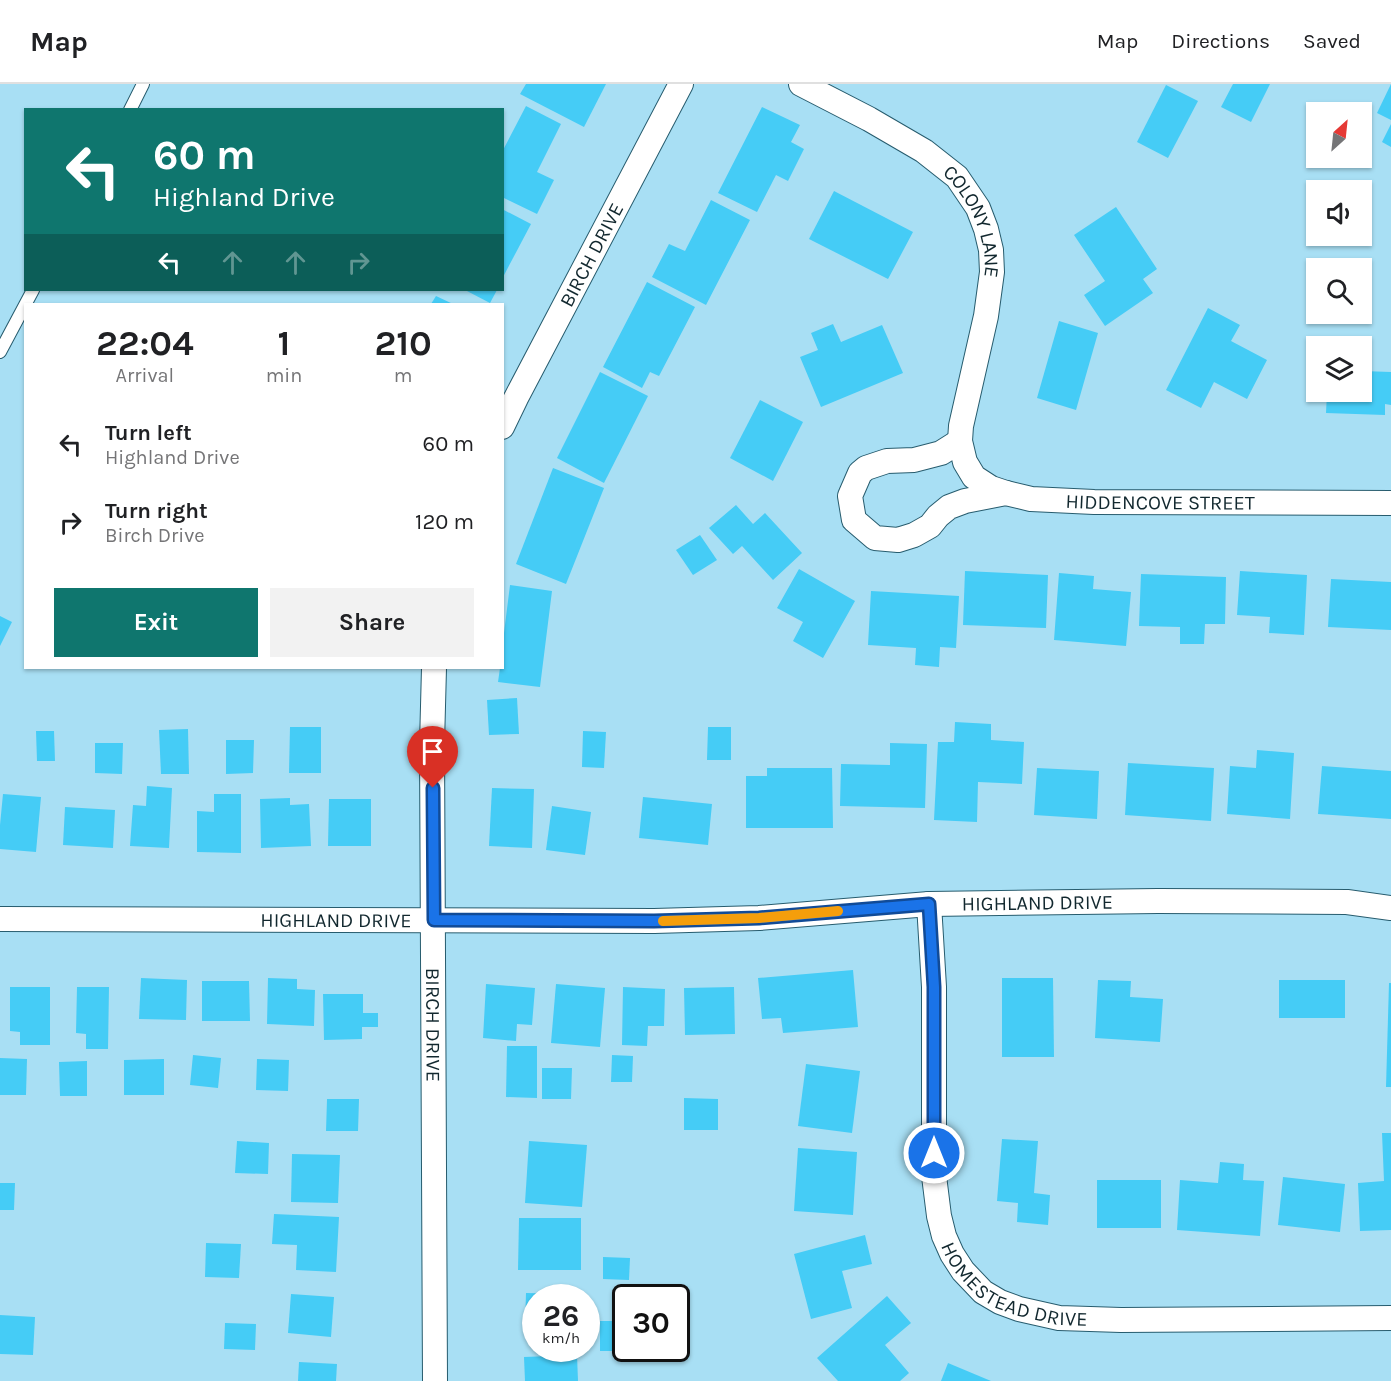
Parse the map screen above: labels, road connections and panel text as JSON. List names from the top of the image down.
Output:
{
  "streets": {
    "street": [
      "COLONY LANE",
      "BIRCH DRIVE",
      "HIDDENCOVE STREET",
      "HIGHLAND DRIVE",
      "HOMESTEAD DRIVE"
    ]
  },
  "crossings": [
    ["COLONY LANE", "HIDDENCOVE STREET"],
    ["BIRCH DRIVE", "HIGHLAND DRIVE"],
    ["HIGHLAND DRIVE", "HOMESTEAD DRIVE"]
  ],
  "north": "top right",
  "page": {
    "header": "Map",
    "nav": ["Map", "Directions", "Saved"],
    "turn": ["60 m", "Highland Drive"],
    "eta": [
      "22:04",
      "Arrival",
      "1",
      "min",
      "210",
      "m"
    ],
    "list": [
      {
        "name": "Turn left",
        "note": "Highland Drive",
        "value": "60 m"
      },
      {
        "name": "Turn right",
        "note": "Birch Drive",
        "value": "120 m"
      }
    ],
    "buttons": ["Exit", "Share"],
    "speed": "26 km/h",
    "limit": "30"
  }
}
